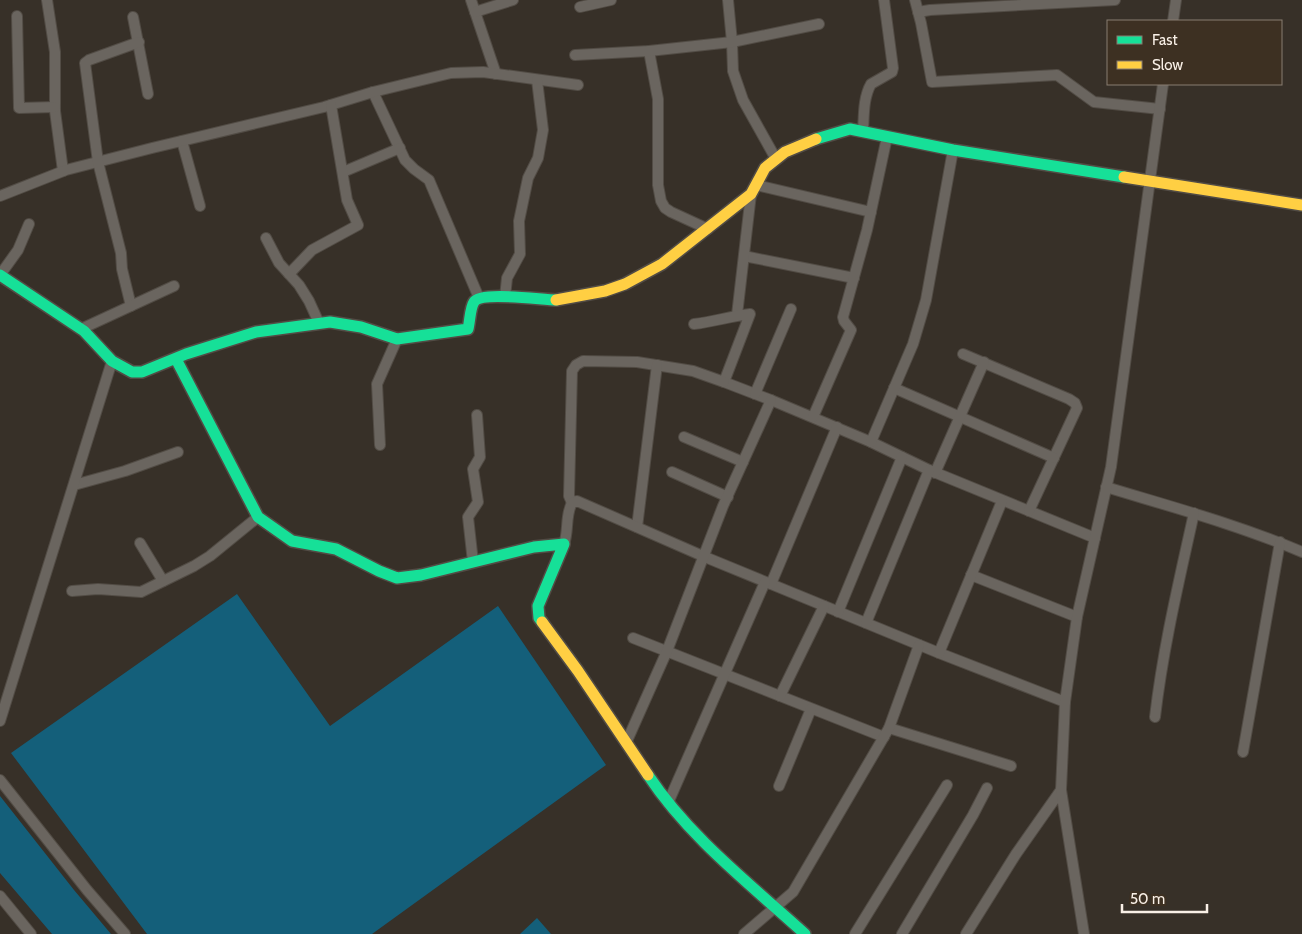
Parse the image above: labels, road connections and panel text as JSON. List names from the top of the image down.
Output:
{
  "legend": ["Fast", "Slow"],
  "scale_bar": "50 m"
}
